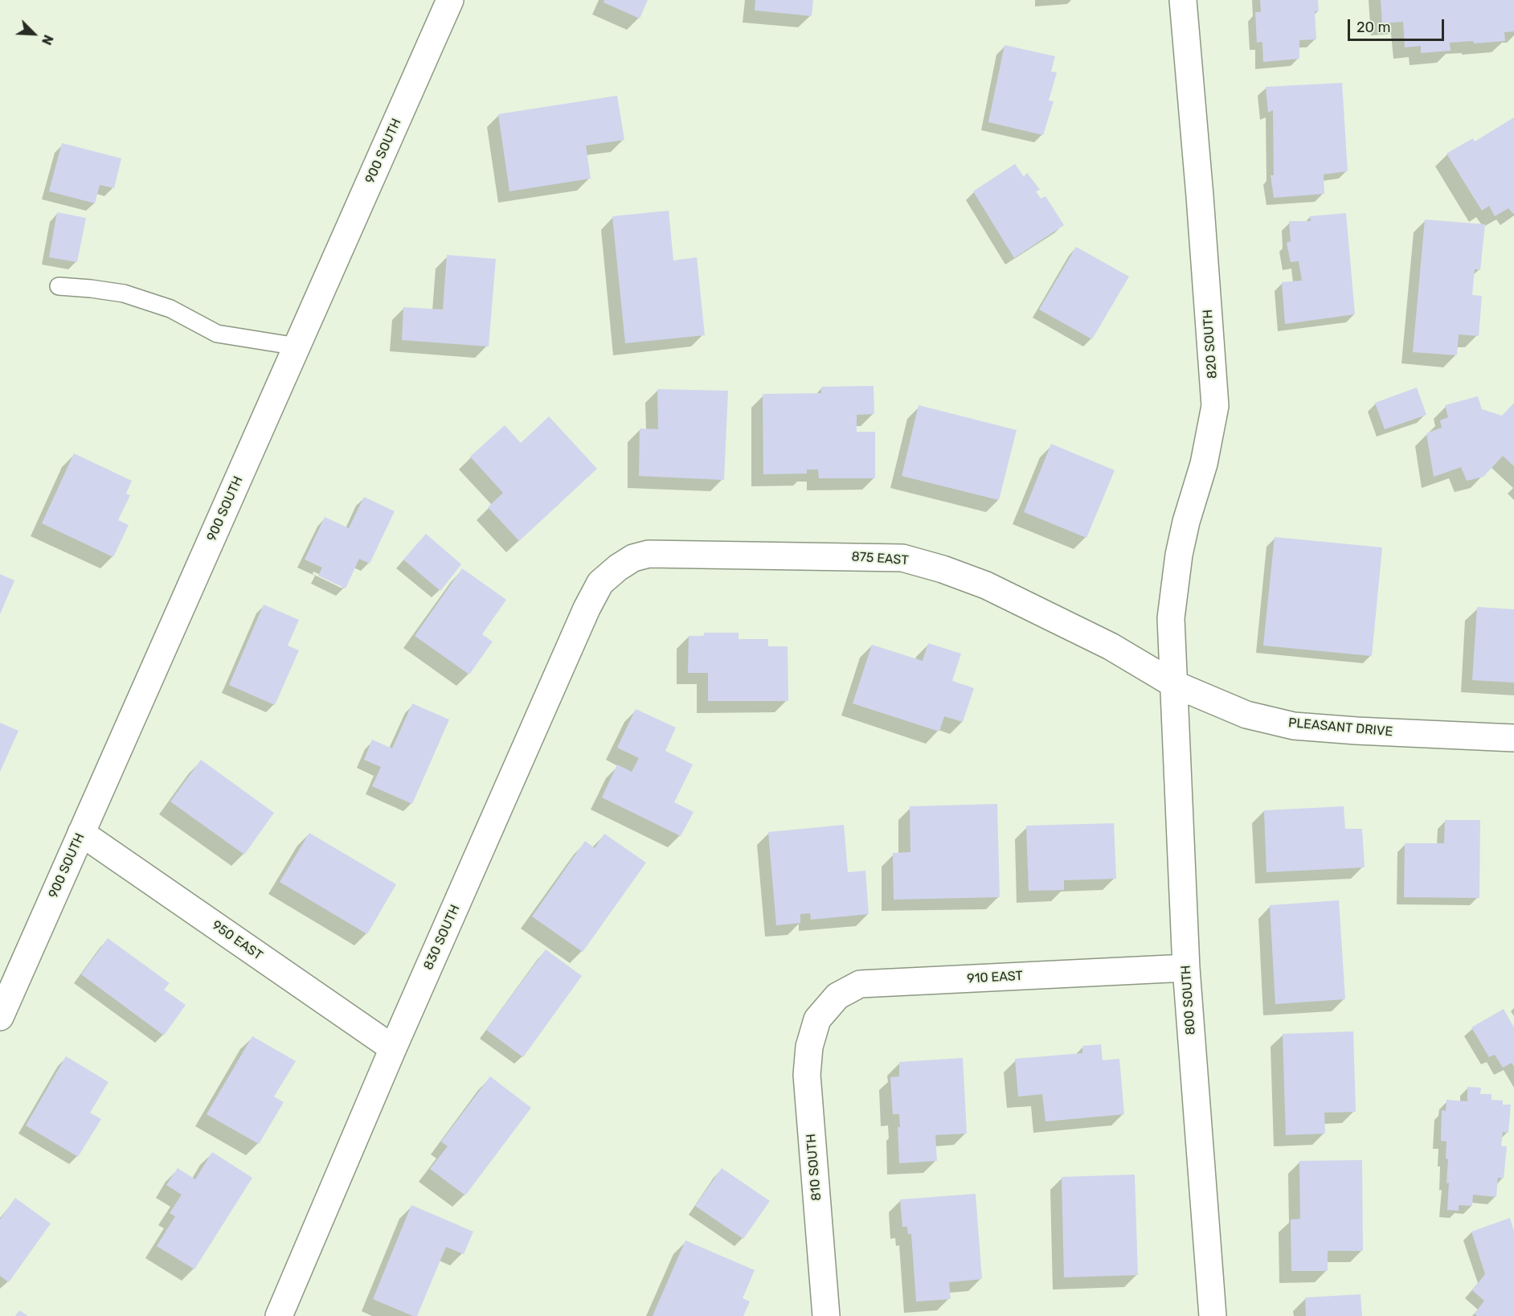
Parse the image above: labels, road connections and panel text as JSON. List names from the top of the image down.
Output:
{
  "streets": {
    "street": [
      "900 SOUTH",
      "820 SOUTH",
      "875 EAST",
      "PLEASANT DRIVE",
      "830 SOUTH",
      "950 EAST",
      "910 EAST",
      "800 SOUTH",
      "810 SOUTH"
    ]
  },
  "crossings": [
    ["900 SOUTH", "950 EAST"],
    ["820 SOUTH", "875 EAST"],
    ["820 SOUTH", "PLEASANT DRIVE"],
    ["820 SOUTH", "800 SOUTH"],
    ["875 EAST", "PLEASANT DRIVE"],
    ["875 EAST", "830 SOUTH"],
    ["875 EAST", "800 SOUTH"],
    ["PLEASANT DRIVE", "800 SOUTH"],
    ["830 SOUTH", "950 EAST"],
    ["910 EAST", "800 SOUTH"],
    ["910 EAST", "810 SOUTH"]
  ],
  "scale_bar": "20 m",
  "north": "bottom right"
}
